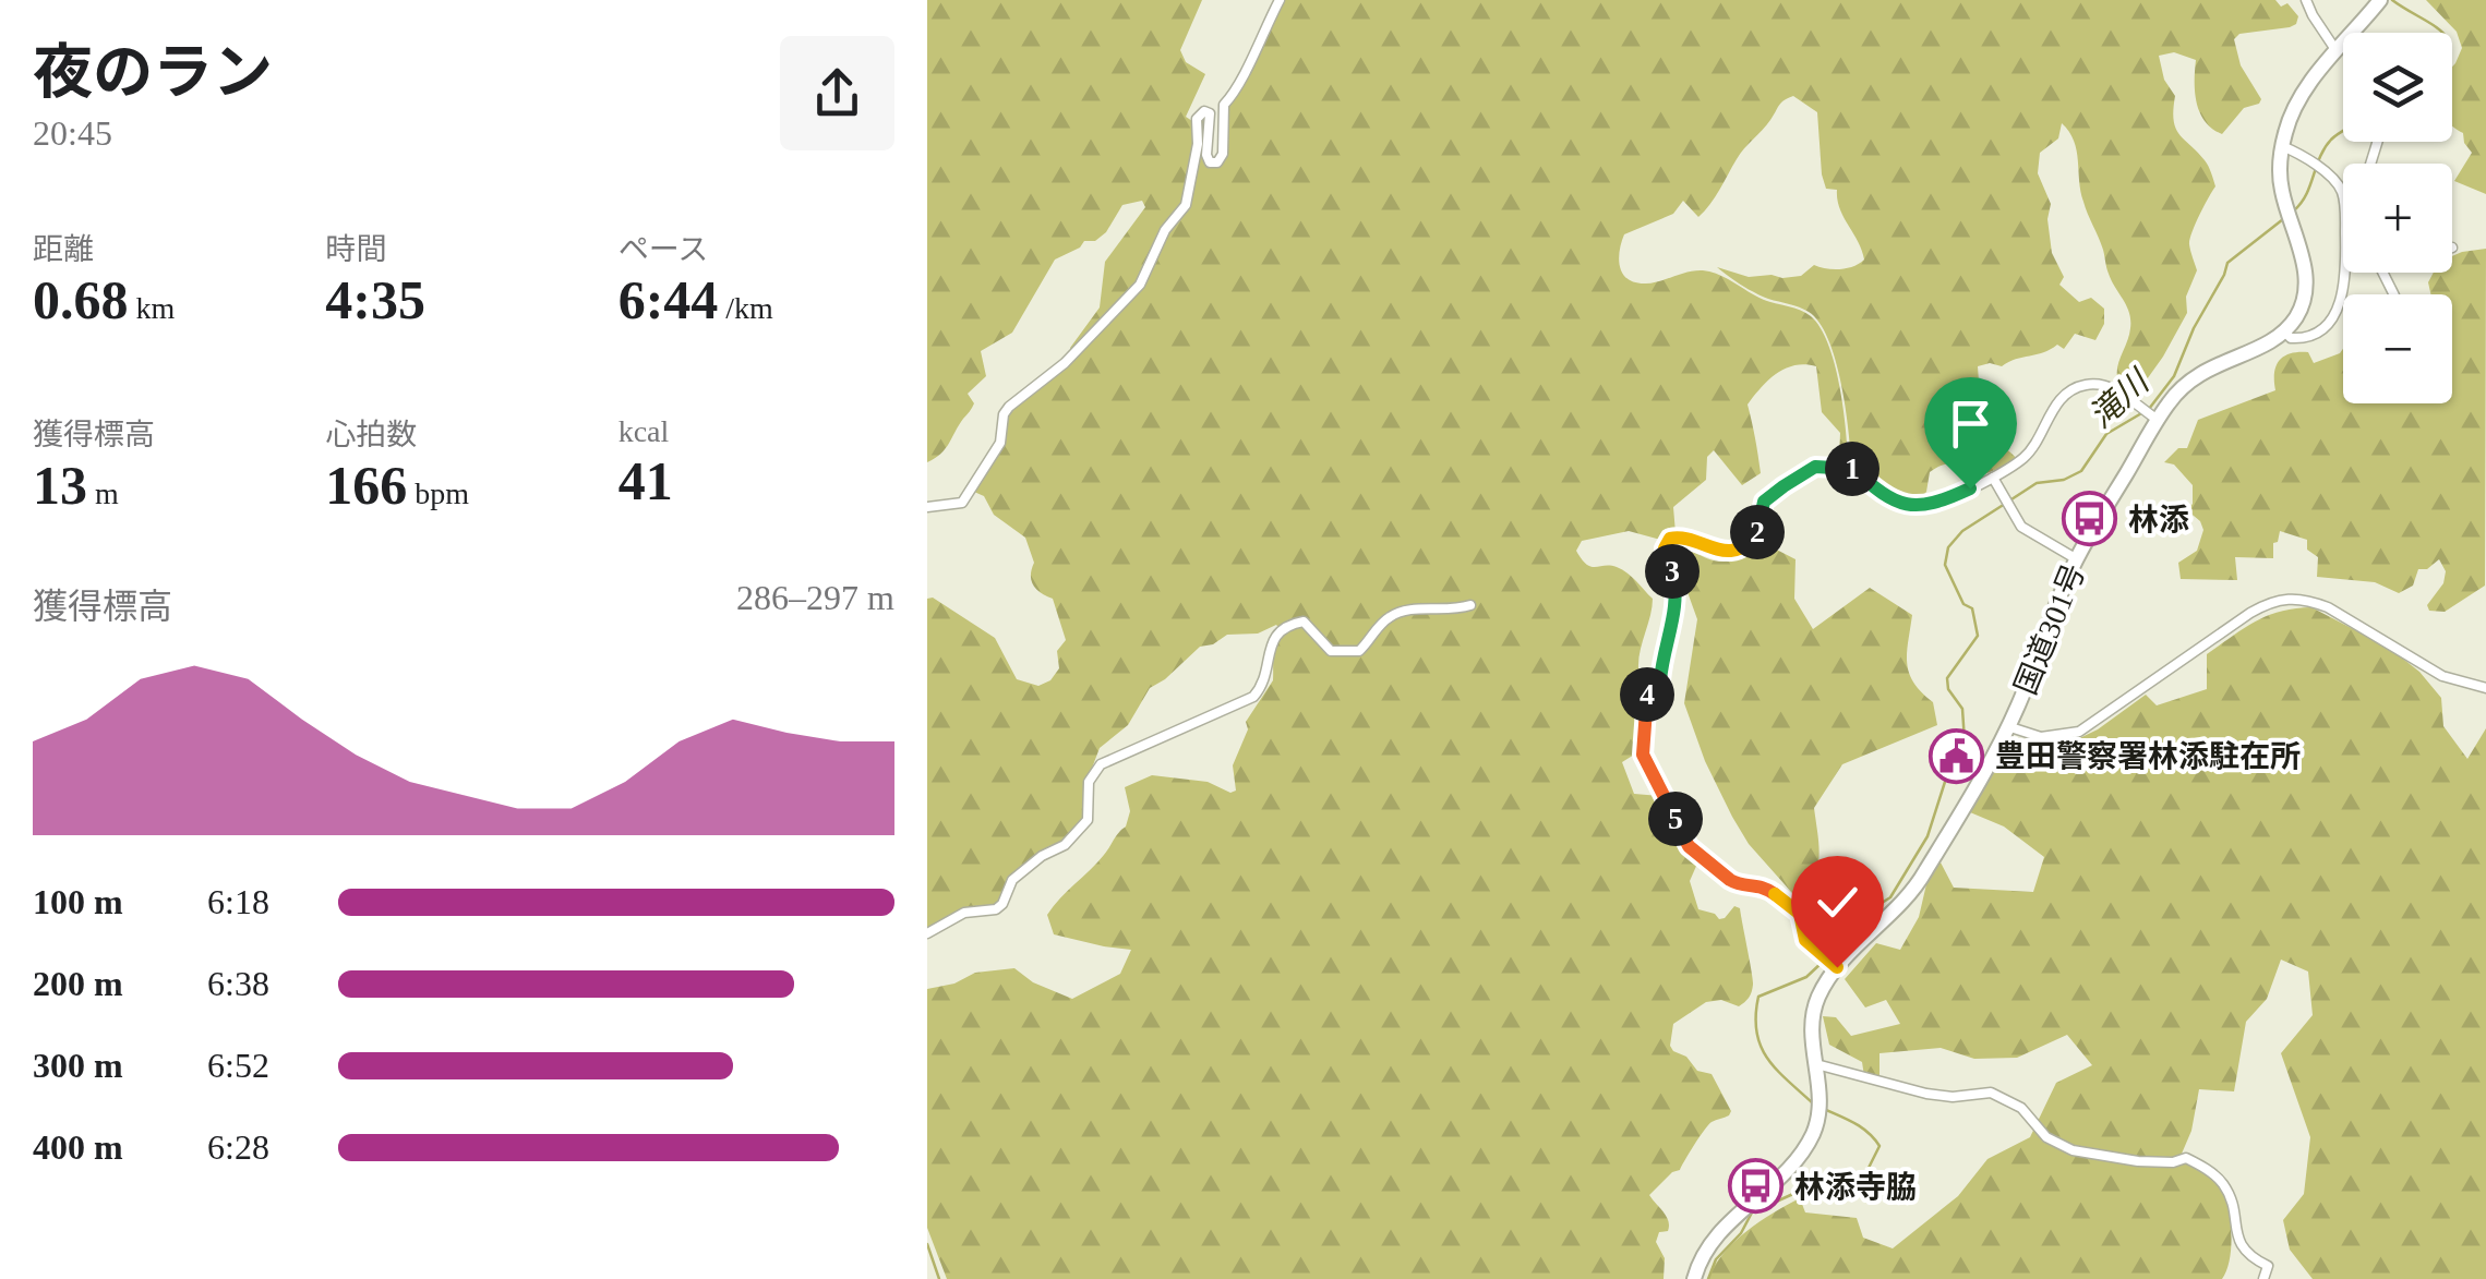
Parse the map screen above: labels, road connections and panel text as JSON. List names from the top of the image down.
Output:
{
  "streets": {
    "highway": ["国道301号"]
  },
  "water": ["滝川"],
  "places": {
    "bus stop": ["林添", "林添寺脇"],
    "public building": ["豊田警察署林添駐在所"]
  },
  "page": {
    "heading": ["夜のラン", "20:45"],
    "map_buttons": ["+", "−"],
    "stats": [
      ["距離", "0.68 km"],
      ["時間", "4:35"],
      ["ペース", "6:44 /km"],
      ["獲得標高", "13 m"],
      ["心拍数", "166 bpm"],
      ["kcal", "41"]
    ],
    "pins": [
      "1",
      "2",
      "3",
      "4",
      "5"
    ],
    "chart": ["獲得標高", "286–297 m"],
    "list": [
      {
        "name": "100 m",
        "note": "6:18"
      },
      {
        "name": "200 m",
        "note": "6:38"
      },
      {
        "name": "300 m",
        "note": "6:52"
      },
      {
        "name": "400 m",
        "note": "6:28"
      }
    ]
  }
}
